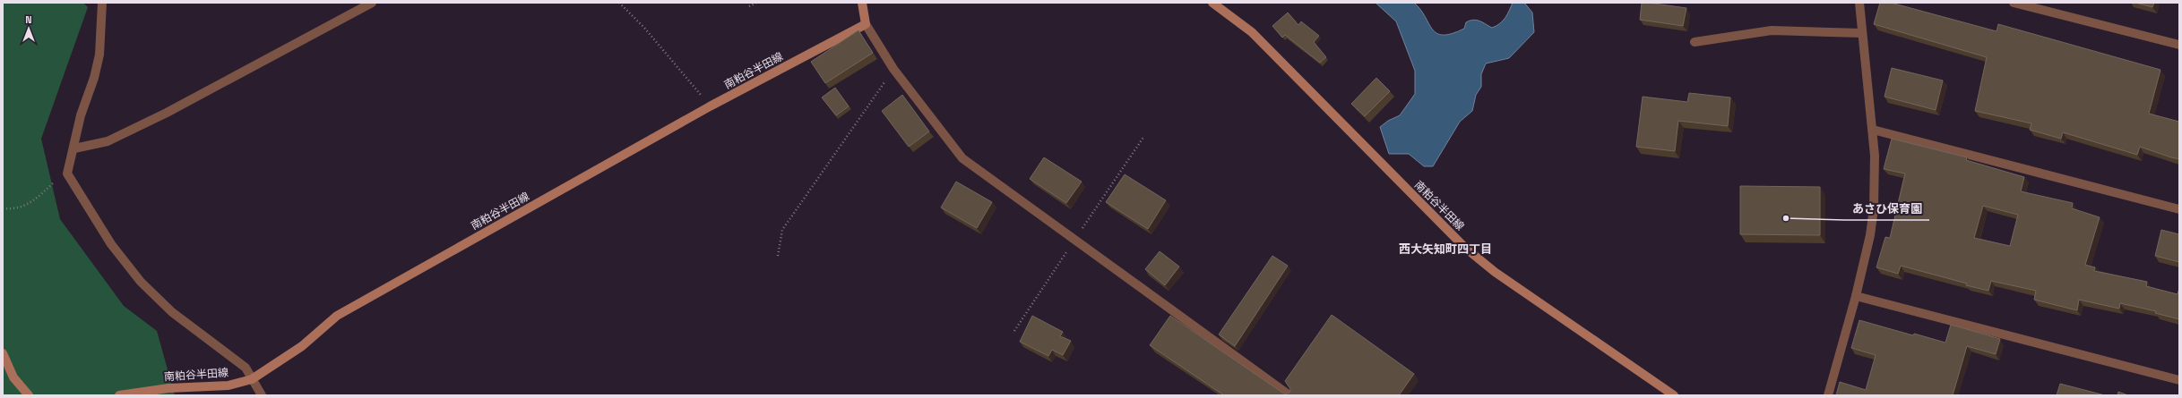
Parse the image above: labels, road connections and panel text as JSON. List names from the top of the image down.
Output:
{
  "streets": {
    "main road": ["南粕谷半田線"]
  },
  "districts": ["西大矢知町四丁目"],
  "places": ["あさひ保育園"],
  "north": "top"
}
